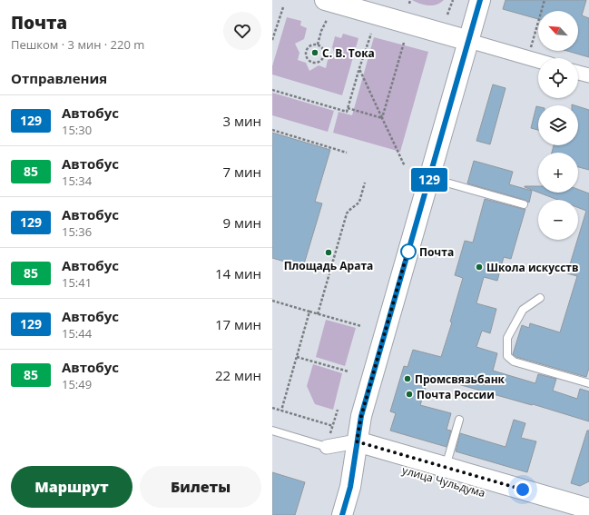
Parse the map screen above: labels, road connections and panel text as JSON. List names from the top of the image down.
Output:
{
  "streets": {
    "main road": ["улица Чульдума"]
  },
  "places": [
    "С. В. Тока",
    "Почта",
    "Площадь Арата",
    "Школа искусств",
    "Промсвязьбанк",
    "Почта России"
  ],
  "lines": ["bus line 129"],
  "north": "top left",
  "page": {
    "heading": [
      ["Почта", "Пешком · 3 мин · 220 m"],
      "Отправления"
    ],
    "on_map": "129",
    "map_buttons": ["+", "−"],
    "list": [
      {
        "mark": "129",
        "name": "Автобус",
        "note": "15:30",
        "value": "3 мин"
      },
      {
        "mark": "85",
        "name": "Автобус",
        "note": "15:34",
        "value": "7 мин"
      },
      {
        "mark": "129",
        "name": "Автобус",
        "note": "15:36",
        "value": "9 мин"
      },
      {
        "mark": "85",
        "name": "Автобус",
        "note": "15:41",
        "value": "14 мин"
      },
      {
        "mark": "129",
        "name": "Автобус",
        "note": "15:44",
        "value": "17 мин"
      },
      {
        "mark": "85",
        "name": "Автобус",
        "note": "15:49",
        "value": "22 мин"
      }
    ],
    "buttons": ["Маршрут", "Билеты"]
  }
}
